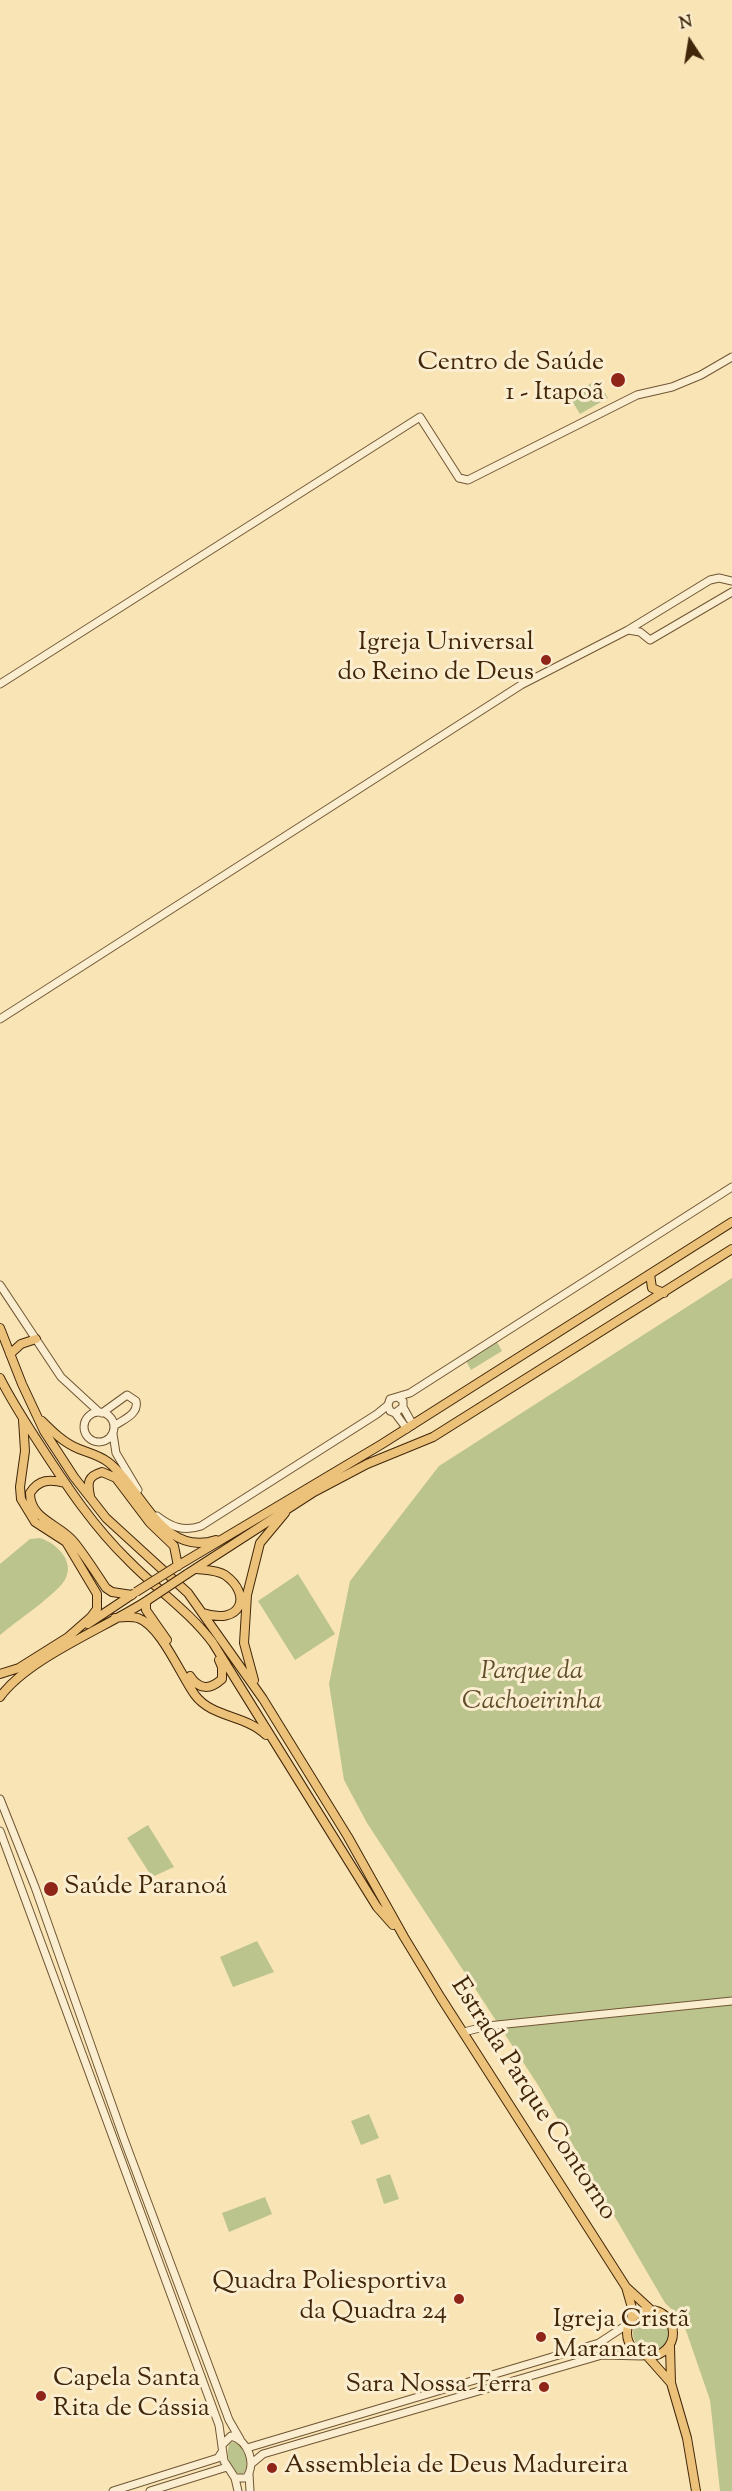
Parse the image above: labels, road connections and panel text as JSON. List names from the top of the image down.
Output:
{
  "streets": {
    "main road": ["Estrada Parque Contorno"]
  },
  "parks": ["Parque da Cachoeirinha"],
  "places": [
    "Centro de Saúde 1 - Itapoã",
    "Igreja Universal do Reino de Deus",
    "Saúde Paranoá",
    "Quadra Poliesportiva da Quadra 24",
    "Igreja Cristã Maranata",
    "Sara Nossa Terra",
    "Capela Santa Rita de Cássia",
    "Assembleia de Deus Madureira"
  ],
  "north": "top"
}
